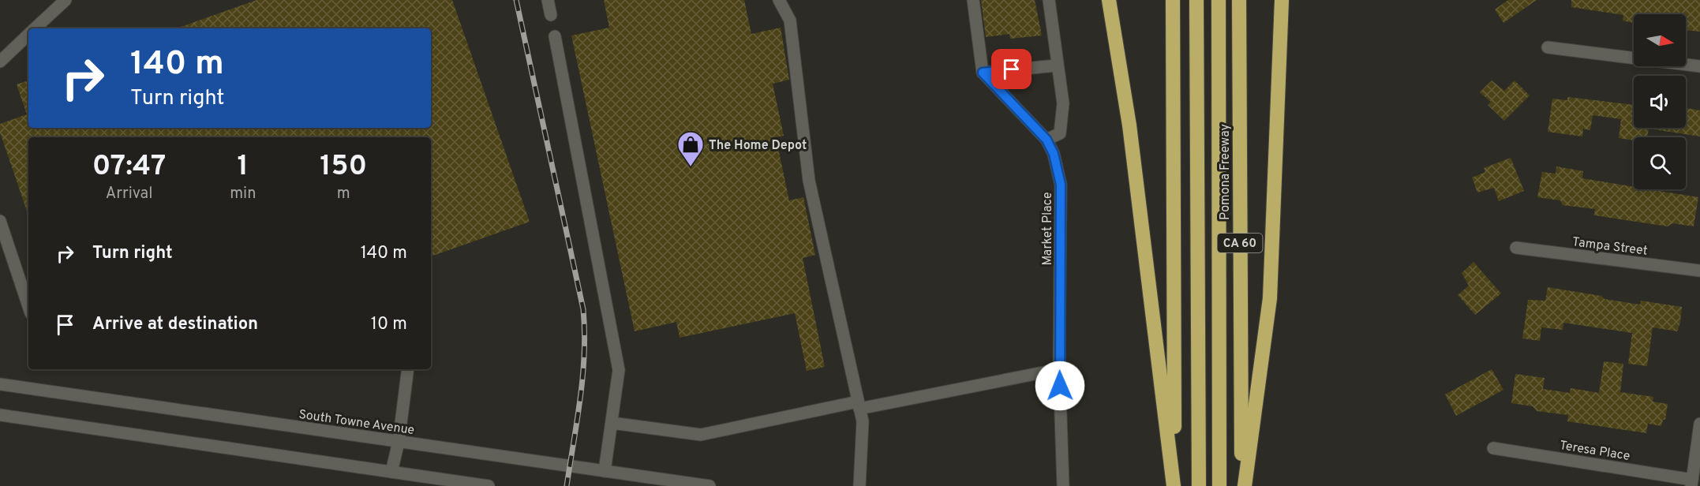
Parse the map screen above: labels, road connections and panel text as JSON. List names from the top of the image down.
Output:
{
  "streets": {
    "highway": ["Pomona Freeway", "CA 60"],
    "street": [
      "Market Place",
      "Tampa Street",
      "South Towne Avenue",
      "Teresa Place"
    ]
  },
  "places": {
    "shop": ["The Home Depot"]
  },
  "north": "right",
  "page": {
    "turn": ["140 m", "Turn right"],
    "eta": [
      "07:47",
      "Arrival",
      "1",
      "min",
      "150",
      "m"
    ],
    "list": [
      {
        "name": "Turn right",
        "value": "140 m"
      },
      {
        "name": "Arrive at destination",
        "value": "10 m"
      }
    ]
  }
}
